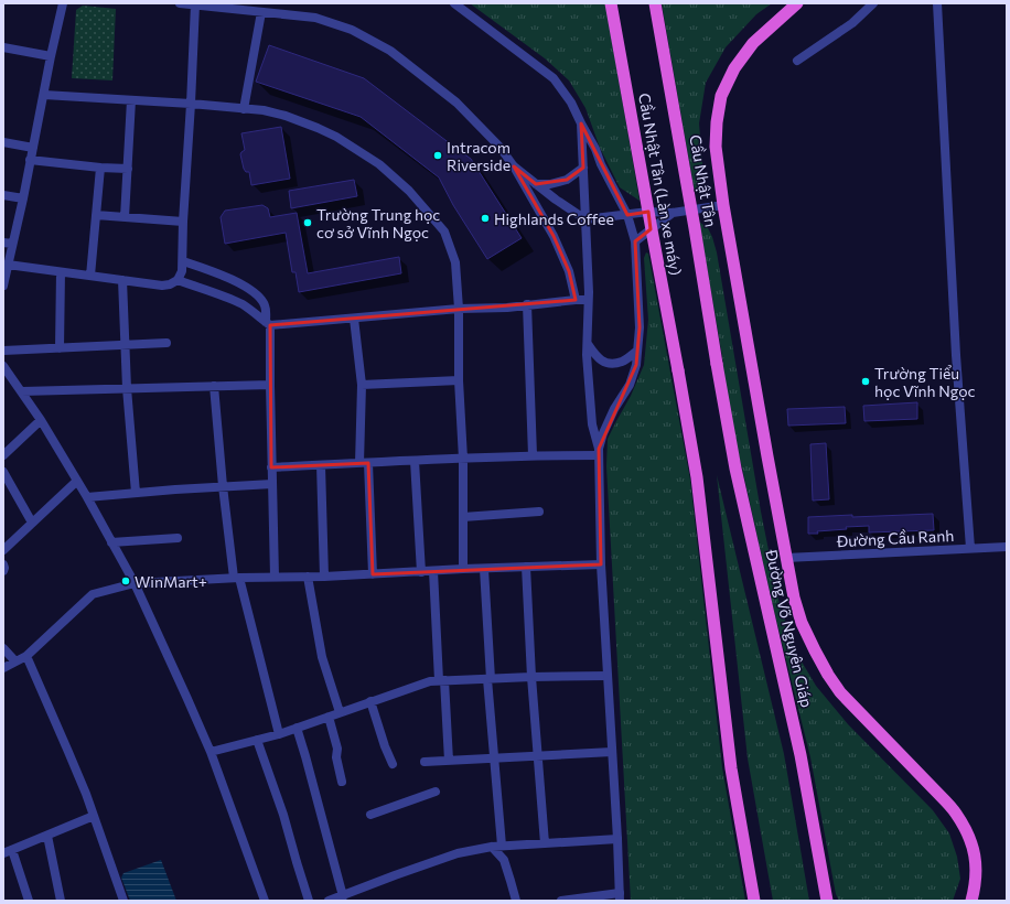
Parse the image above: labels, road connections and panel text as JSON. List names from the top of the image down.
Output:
{
  "streets": {
    "highway": ["Cầu Nhật Tân", "Cầu Nhật Tân (Làn xe máy)", "Đường Võ Nguyên Giáp"],
    "street": ["Đường Cầu Ranh"]
  },
  "crossings": [
    ["Cầu Nhật Tân", "Cầu Nhật Tân (Làn xe máy)"],
    ["Cầu Nhật Tân", "Đường Võ Nguyên Giáp"],
    ["Cầu Nhật Tân (Làn xe máy)", "Đường Võ Nguyên Giáp"]
  ],
  "places": [
    "Intracom Riverside",
    "Highlands Coffee",
    "Trường Trung học cơ sở Vĩnh Ngọc",
    "Trường Tiểu học Vĩnh Ngọc",
    "WinMart+"
  ]
}
